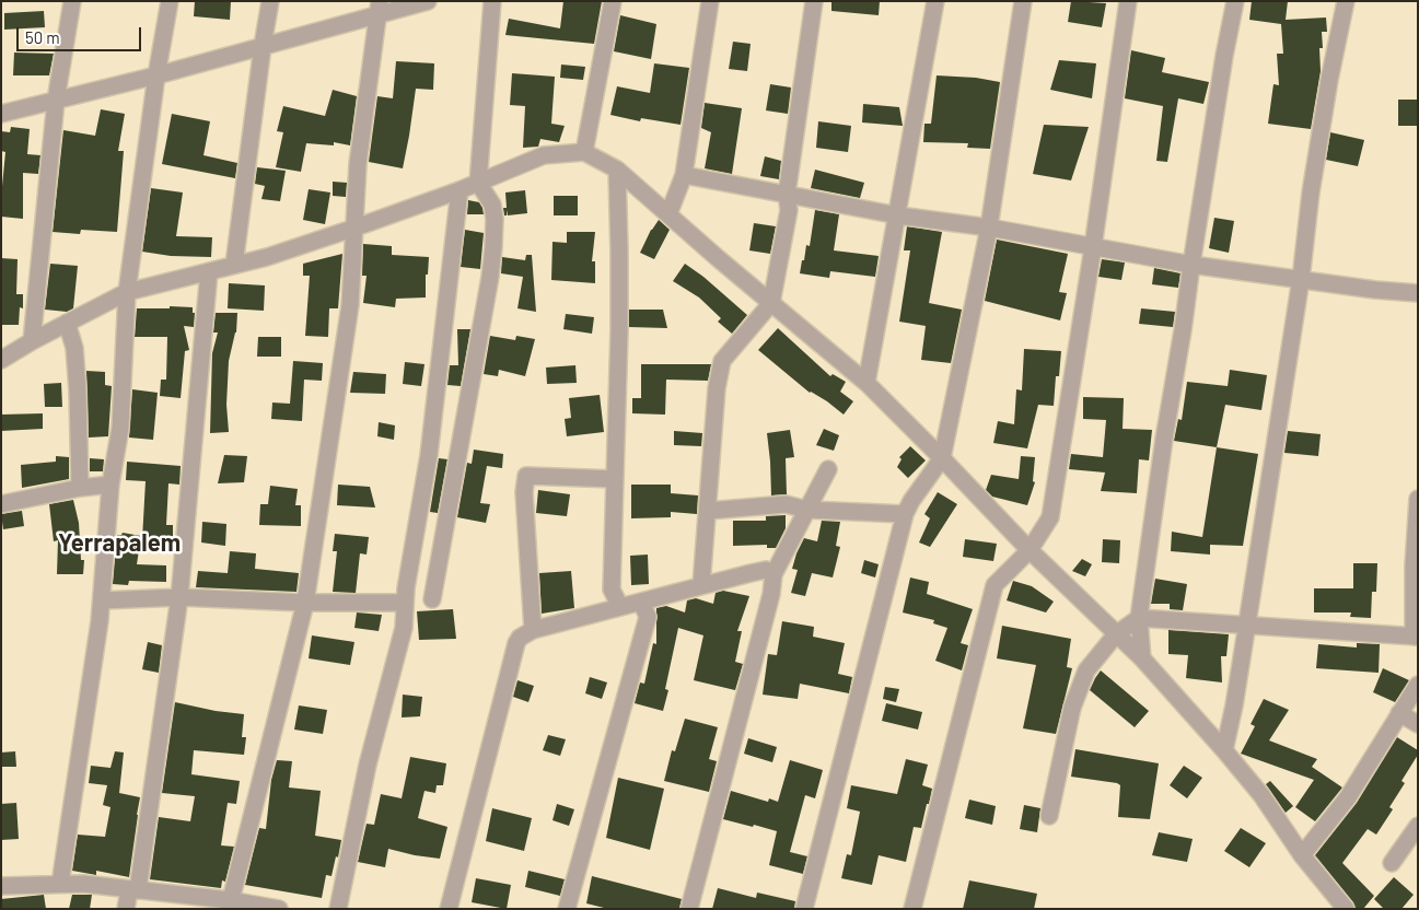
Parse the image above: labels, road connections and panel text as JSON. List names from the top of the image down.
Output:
{
  "districts": ["Yerrapalem"],
  "scale_bar": "50 m"
}
